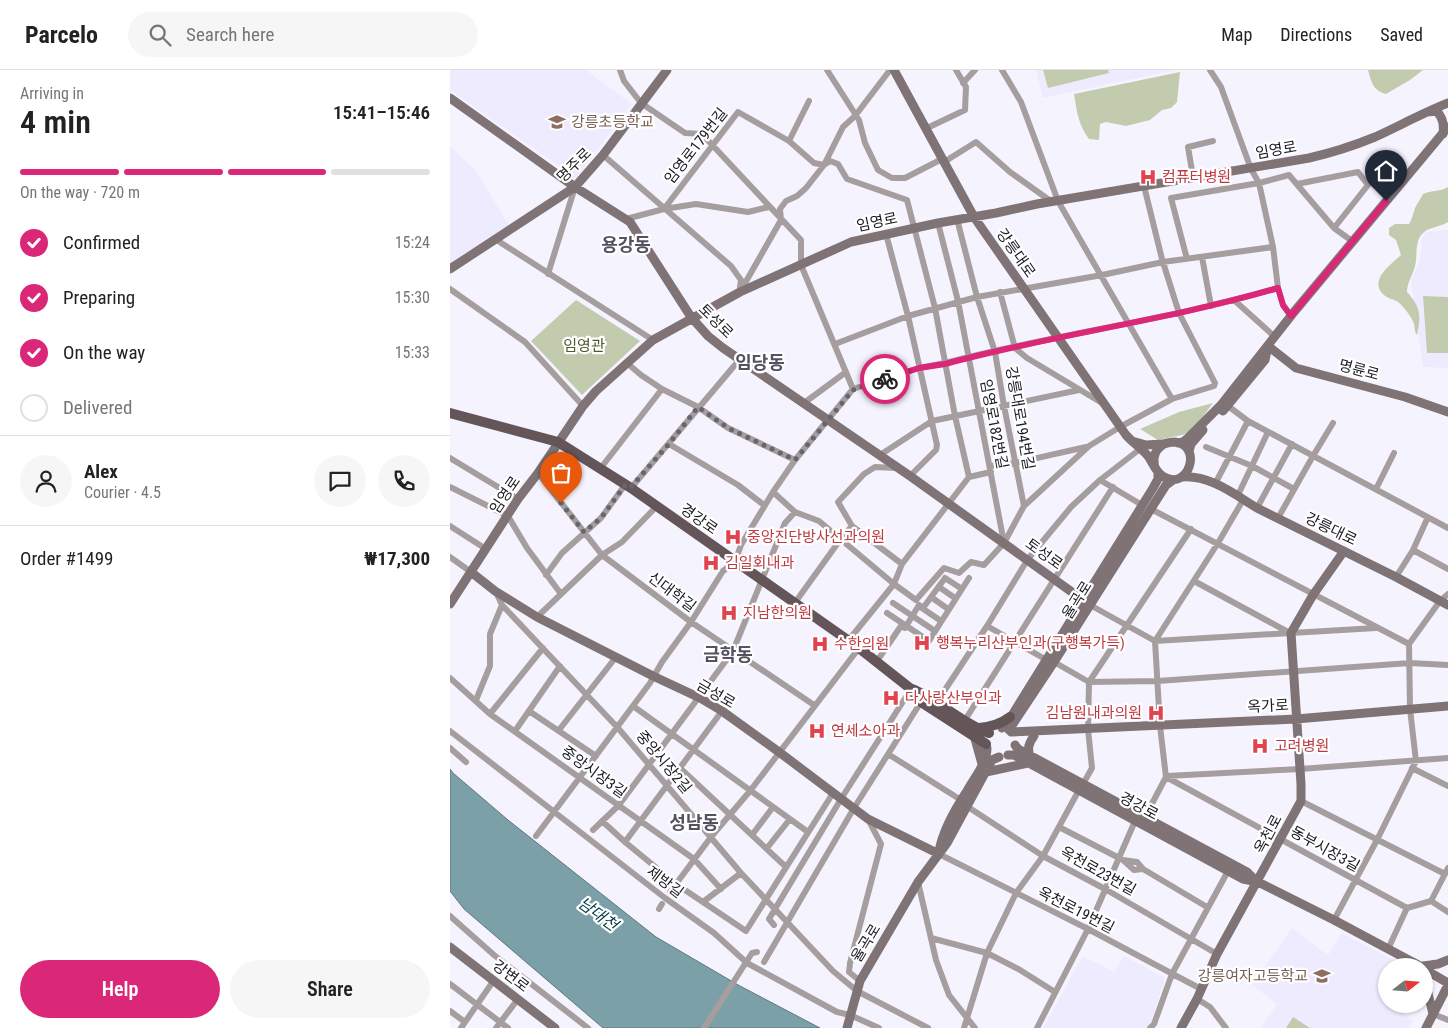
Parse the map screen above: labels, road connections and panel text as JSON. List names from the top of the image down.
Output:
{
  "streets": {
    "main road": ["경강로"],
    "street": [
      "임영로179번길",
      "임영로",
      "명주로",
      "강릉대로",
      "토성로",
      "명륜로",
      "강릉대로194번길",
      "임영로182번길",
      "신대학길",
      "율곡로",
      "금성로",
      "옥가로",
      "중앙시장2길",
      "중앙시장3길",
      "옥천로",
      "동부시장3길",
      "옥천로23번길",
      "제방길",
      "옥천로19번길",
      "강변로"
    ]
  },
  "crossings": [
    ["임영로179번길", "임영로"],
    ["임영로", "강릉대로"],
    ["임영로", "토성로"],
    ["임영로", "강릉대로194번길"],
    ["임영로", "임영로182번길"],
    ["임영로", "경강로"],
    ["임영로", "신대학길"],
    ["임영로", "금성로"],
    ["명주로", "토성로"],
    ["강릉대로", "율곡로"],
    ["토성로", "임영로182번길"],
    ["토성로", "율곡로"],
    ["경강로", "율곡로"],
    ["경강로", "옥가로"],
    ["경강로", "옥천로"],
    ["율곡로", "금성로"],
    ["율곡로", "옥가로"],
    ["율곡로", "중앙시장2길"],
    ["율곡로", "옥천로23번길"],
    ["율곡로", "제방길"],
    ["율곡로", "옥천로19번길"],
    ["금성로", "중앙시장2길"],
    ["금성로", "옥천로19번길"],
    ["옥천로", "동부시장3길"],
    ["옥천로", "옥천로23번길"],
    ["옥천로", "옥천로19번길"]
  ],
  "districts": [
    "용강동",
    "임당동",
    "금학동",
    "성남동"
  ],
  "water": ["남대천"],
  "parks": ["임영관"],
  "places": {
    "school or university": ["강릉초등학교", "강릉여자고등학교"],
    "hospital": [
      "컴퓨터병원",
      "중앙진단방사선과의원",
      "김일회내과",
      "지남한의원",
      "행복누리산부인과(구행복가득)",
      "수한의원",
      "다사랑산부인과",
      "김남원내과의원",
      "연세소아과",
      "고려병원"
    ]
  },
  "north": "right",
  "page": {
    "header": "Parcelo",
    "search": "Search here",
    "nav": ["Map", "Directions", "Saved"],
    "heading": ["4 min", "Arriving in", "15:41–15:46"],
    "panel": [
      "Alex",
      "Courier · 4.5",
      "Order #1499",
      "₩17,300"
    ],
    "bar": "On the way · 720 m",
    "list": [
      ["Confirmed", "15:24"],
      ["Preparing", "15:30"],
      ["On the way", "15:33"],
      "Delivered"
    ],
    "buttons": ["Help", "Share"]
  }
}
